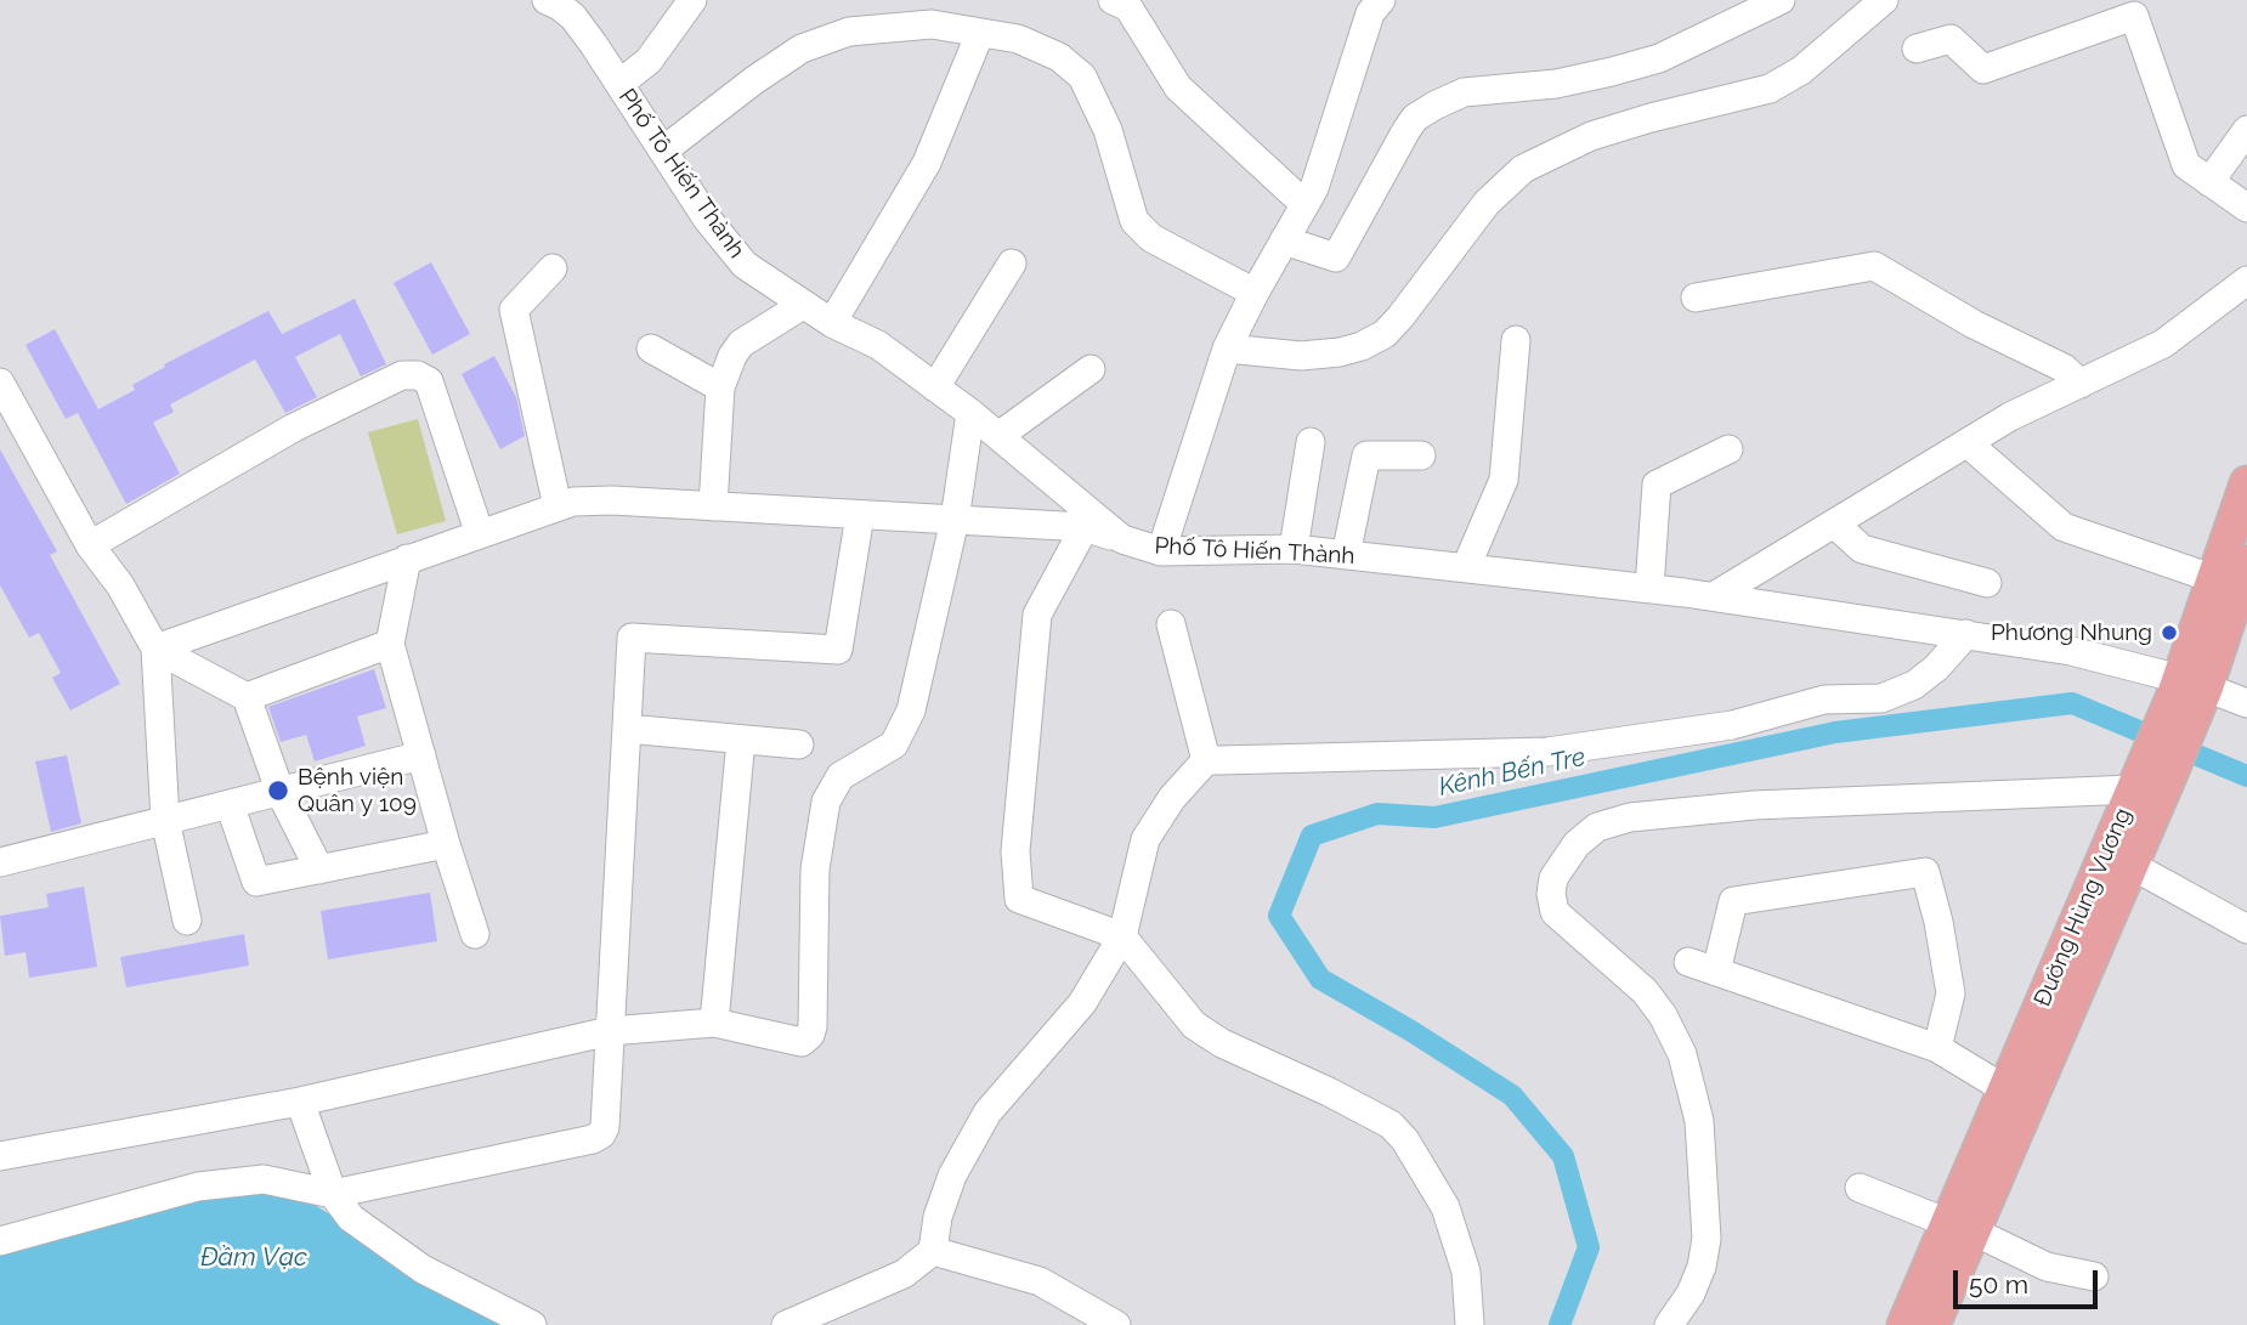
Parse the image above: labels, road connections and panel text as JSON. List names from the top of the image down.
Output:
{
  "streets": {
    "main road": ["Đường Hùng Vương"],
    "street": ["Phố Tô Hiến Thành"]
  },
  "crossings": [
    ["Phố Tô Hiến Thành", "Đường Hùng Vương"]
  ],
  "water": ["Kênh Bến Tre", "Đầm Vạc"],
  "places": ["Phương Nhung", "Bệnh viện Quân y 109"],
  "scale_bar": "50 m"
}
